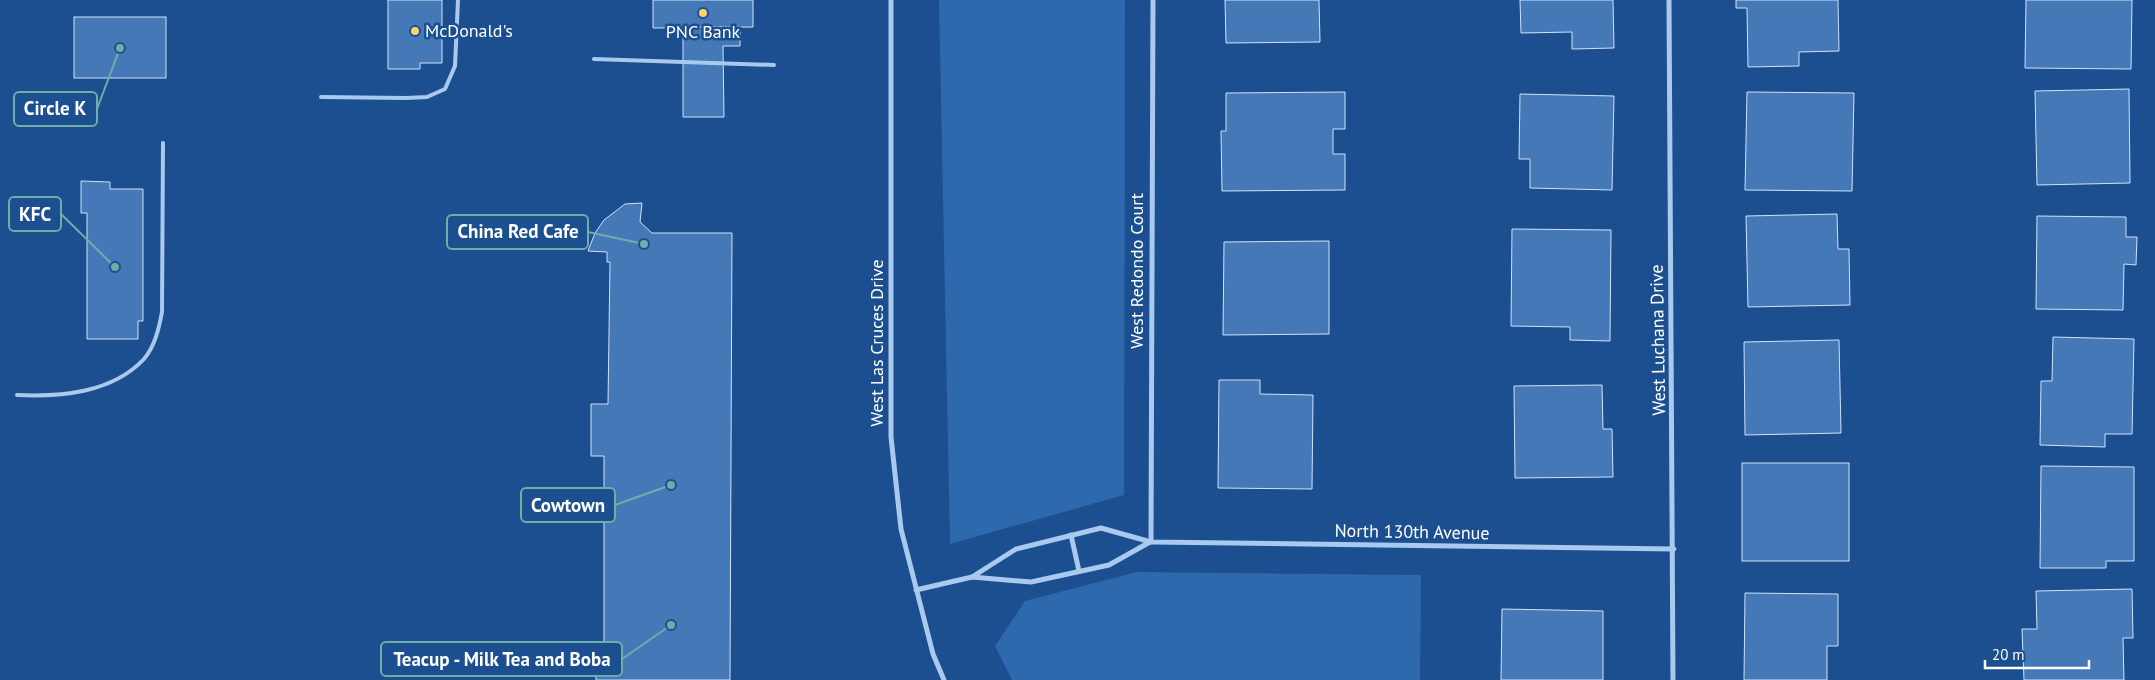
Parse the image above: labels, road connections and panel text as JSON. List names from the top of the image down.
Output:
{
  "streets": {
    "street": [
      "West Redondo Court",
      "West Luchana Drive",
      "West Las Cruces Drive",
      "North 130th Avenue"
    ]
  },
  "crossings": [
    ["West Redondo Court", "North 130th Avenue"],
    ["West Luchana Drive", "North 130th Avenue"],
    ["West Las Cruces Drive", "North 130th Avenue"]
  ],
  "places": [
    "PNC Bank",
    "McDonald's",
    "Circle K",
    "China Red Cafe",
    "KFC",
    "Cowtown",
    "Teacup - Milk Tea and Boba"
  ],
  "scale_bar": "20 m"
}
